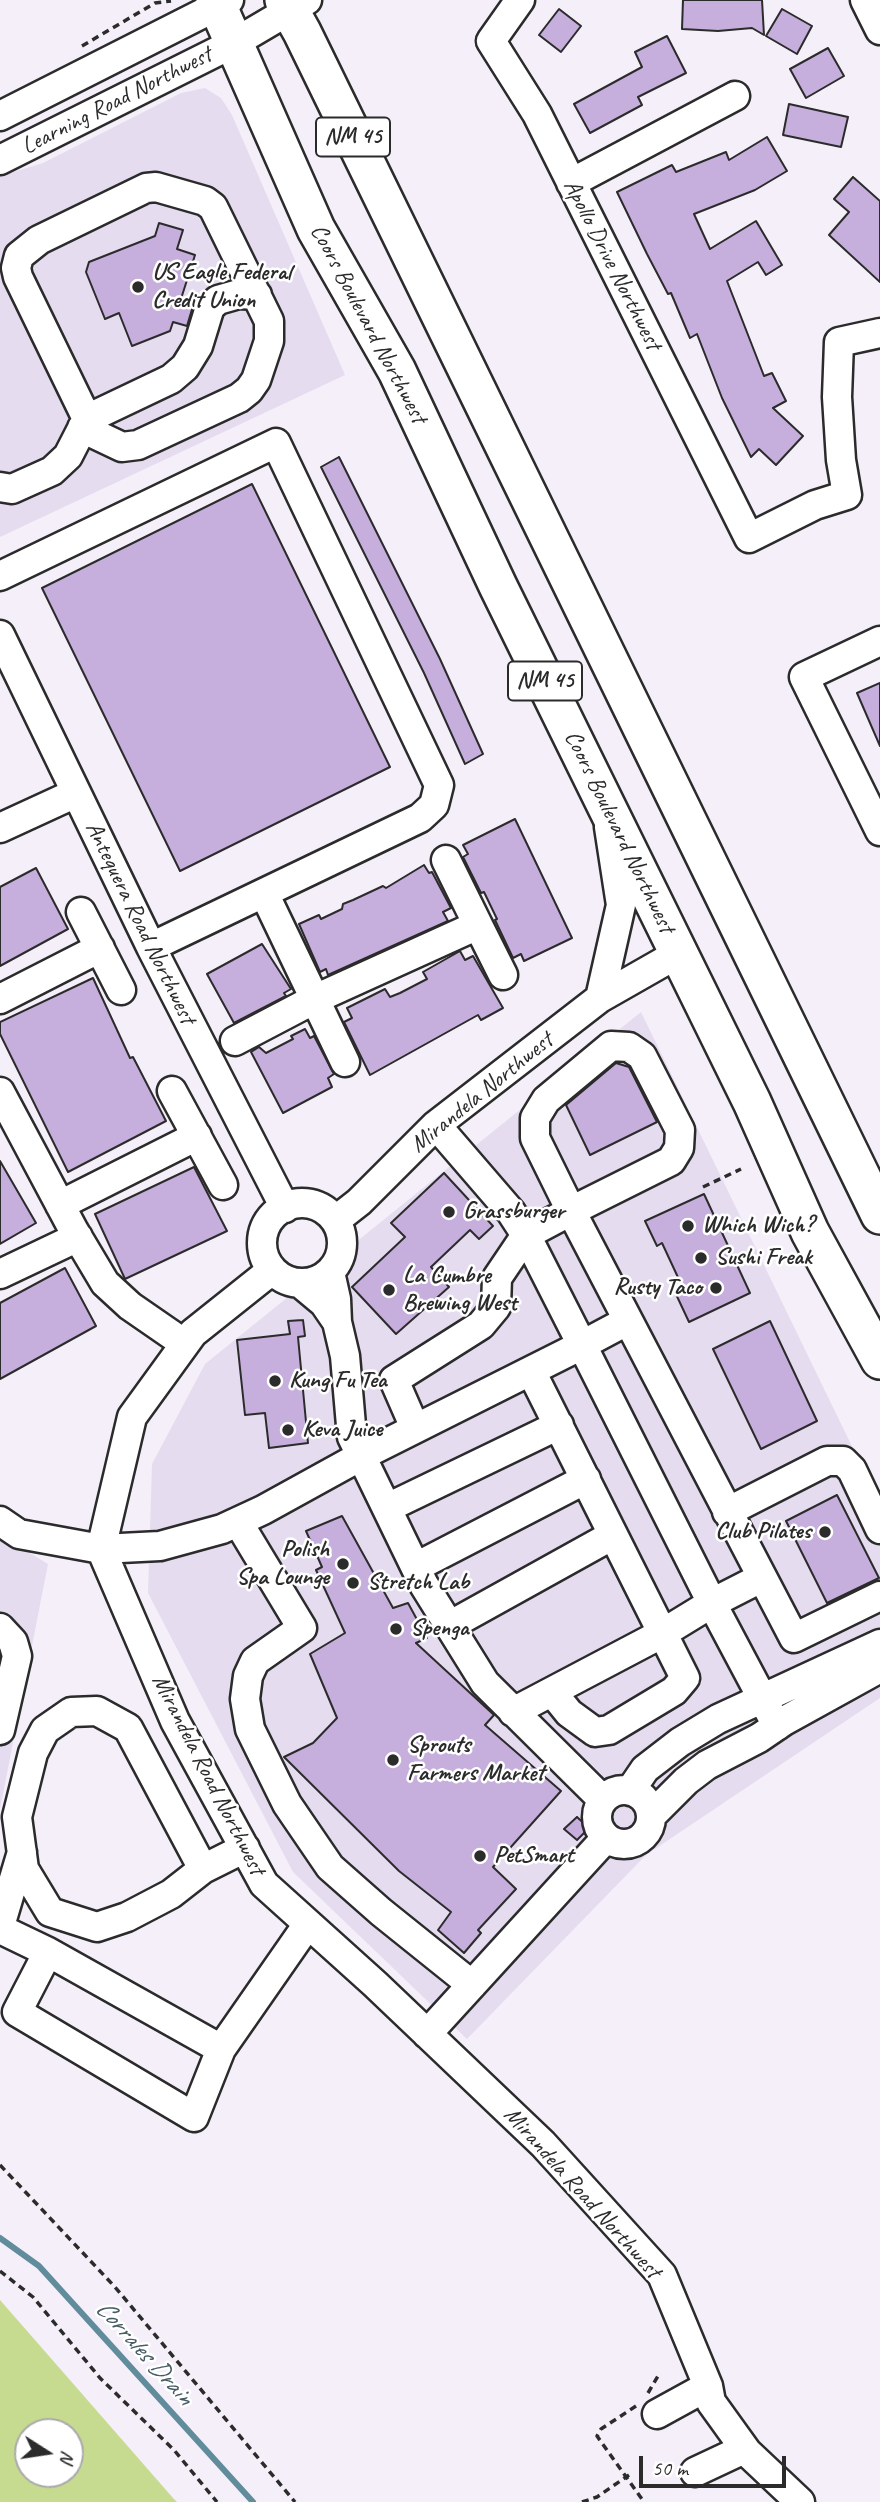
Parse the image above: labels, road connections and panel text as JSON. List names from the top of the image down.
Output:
{
  "streets": {
    "main road": ["NM 45", "Coors Boulevard Northwest"],
    "street": [
      "Learning Road Northwest",
      "Apollo Drive Northwest",
      "Antequera Road Northwest",
      "Mirandela Northwest",
      "Mirandela Road Northwest"
    ]
  },
  "crossings": [
    ["Learning Road Northwest", "NM 45"],
    ["Learning Road Northwest", "Coors Boulevard Northwest"],
    ["Coors Boulevard Northwest", "Mirandela Northwest"],
    ["Antequera Road Northwest", "Mirandela Northwest"]
  ],
  "water": ["Corrales Drain"],
  "places": [
    "US Eagle Federal Credit Union",
    "Grassburger",
    "Which Wich?",
    "Sushi Freak",
    "Rusty Taco",
    "La Cumbre Brewing West",
    "Kung Fu Tea",
    "Keva Juice",
    "Club Pilates",
    "Polish Spa Lounge",
    "Stretch Lab",
    "Spenga",
    "Sprouts Farmers Market",
    "PetSmart"
  ],
  "scale_bar": "50 m",
  "north": "right"
}
